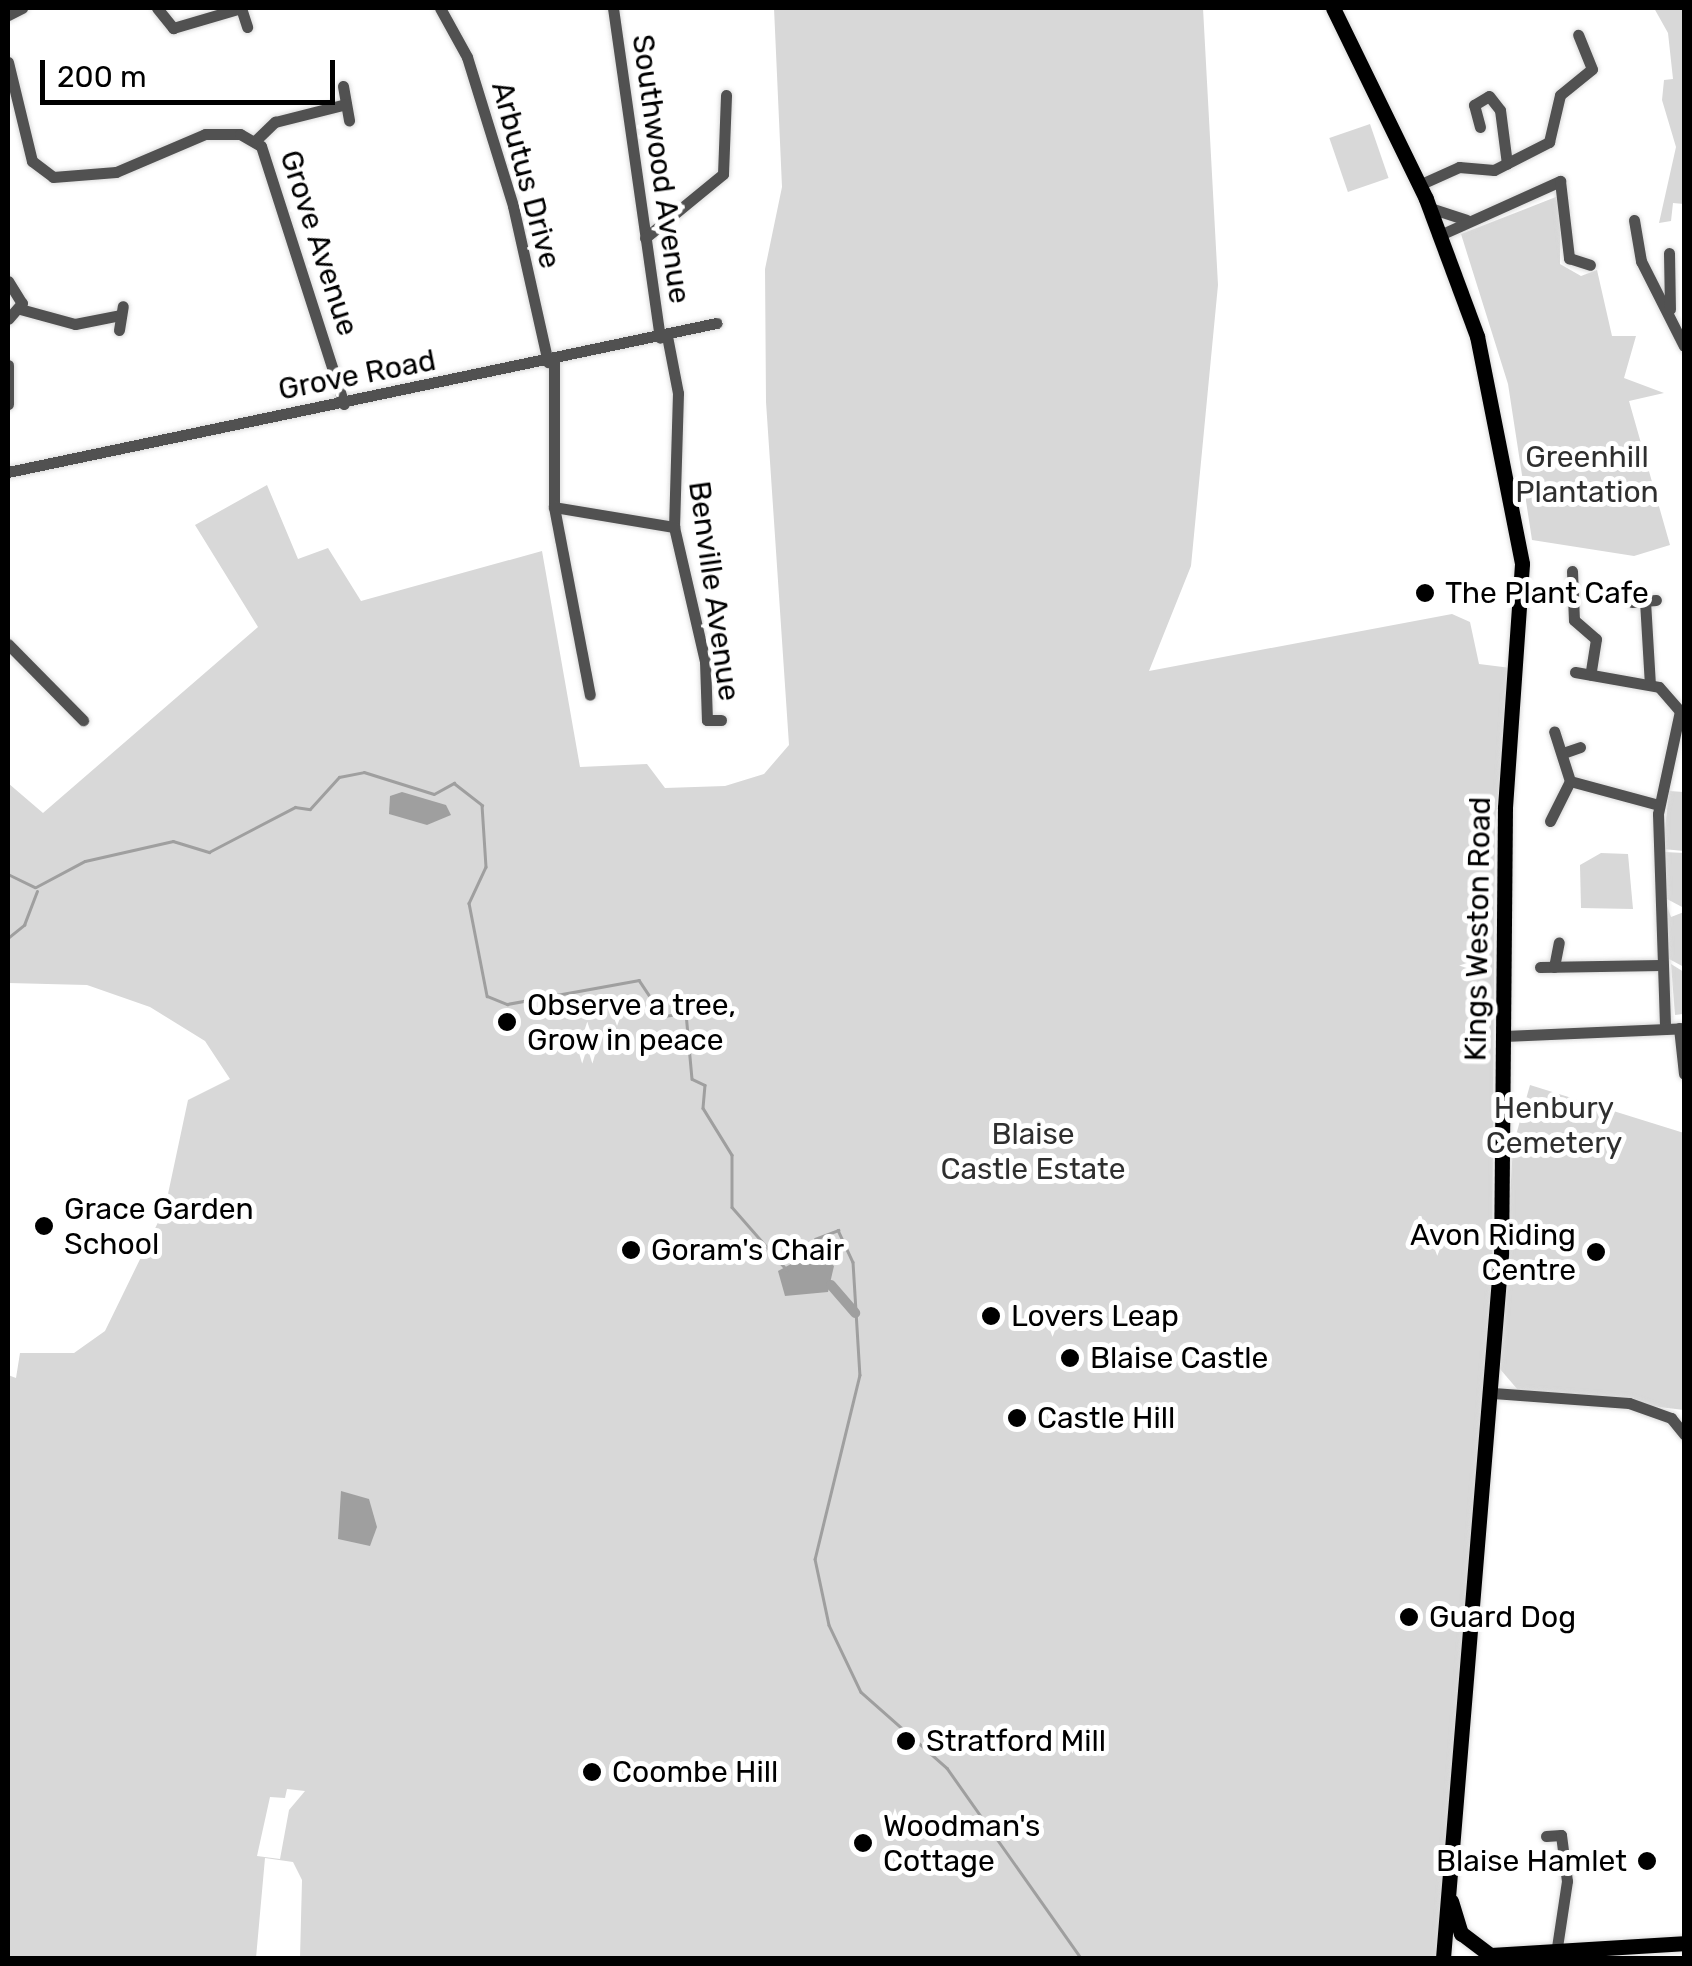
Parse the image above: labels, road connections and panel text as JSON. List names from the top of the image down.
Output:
{
  "streets": {
    "main road": ["Kings Weston Road"],
    "street": [
      "Southwood Avenue",
      "Arbutus Drive",
      "Grove Avenue",
      "Grove Road",
      "Benville Avenue"
    ]
  },
  "crossings": [
    ["Southwood Avenue", "Grove Road"],
    ["Southwood Avenue", "Benville Avenue"],
    ["Arbutus Drive", "Grove Road"],
    ["Grove Avenue", "Grove Road"],
    ["Grove Road", "Benville Avenue"]
  ],
  "parks": ["Greenhill Plantation", "Henbury Cemetery", "Blaise Castle Estate"],
  "places": [
    "The Plant Cafe",
    "Observe a tree, Grow in peace",
    "Grace Garden School",
    "Goram's Chair",
    "Avon Riding Centre",
    "Lovers Leap",
    "Blaise Castle",
    "Castle Hill",
    "Guard Dog",
    "Stratford Mill",
    "Coombe Hill",
    "Woodman's Cottage",
    "Blaise Hamlet"
  ],
  "scale_bar": "200 m"
}
